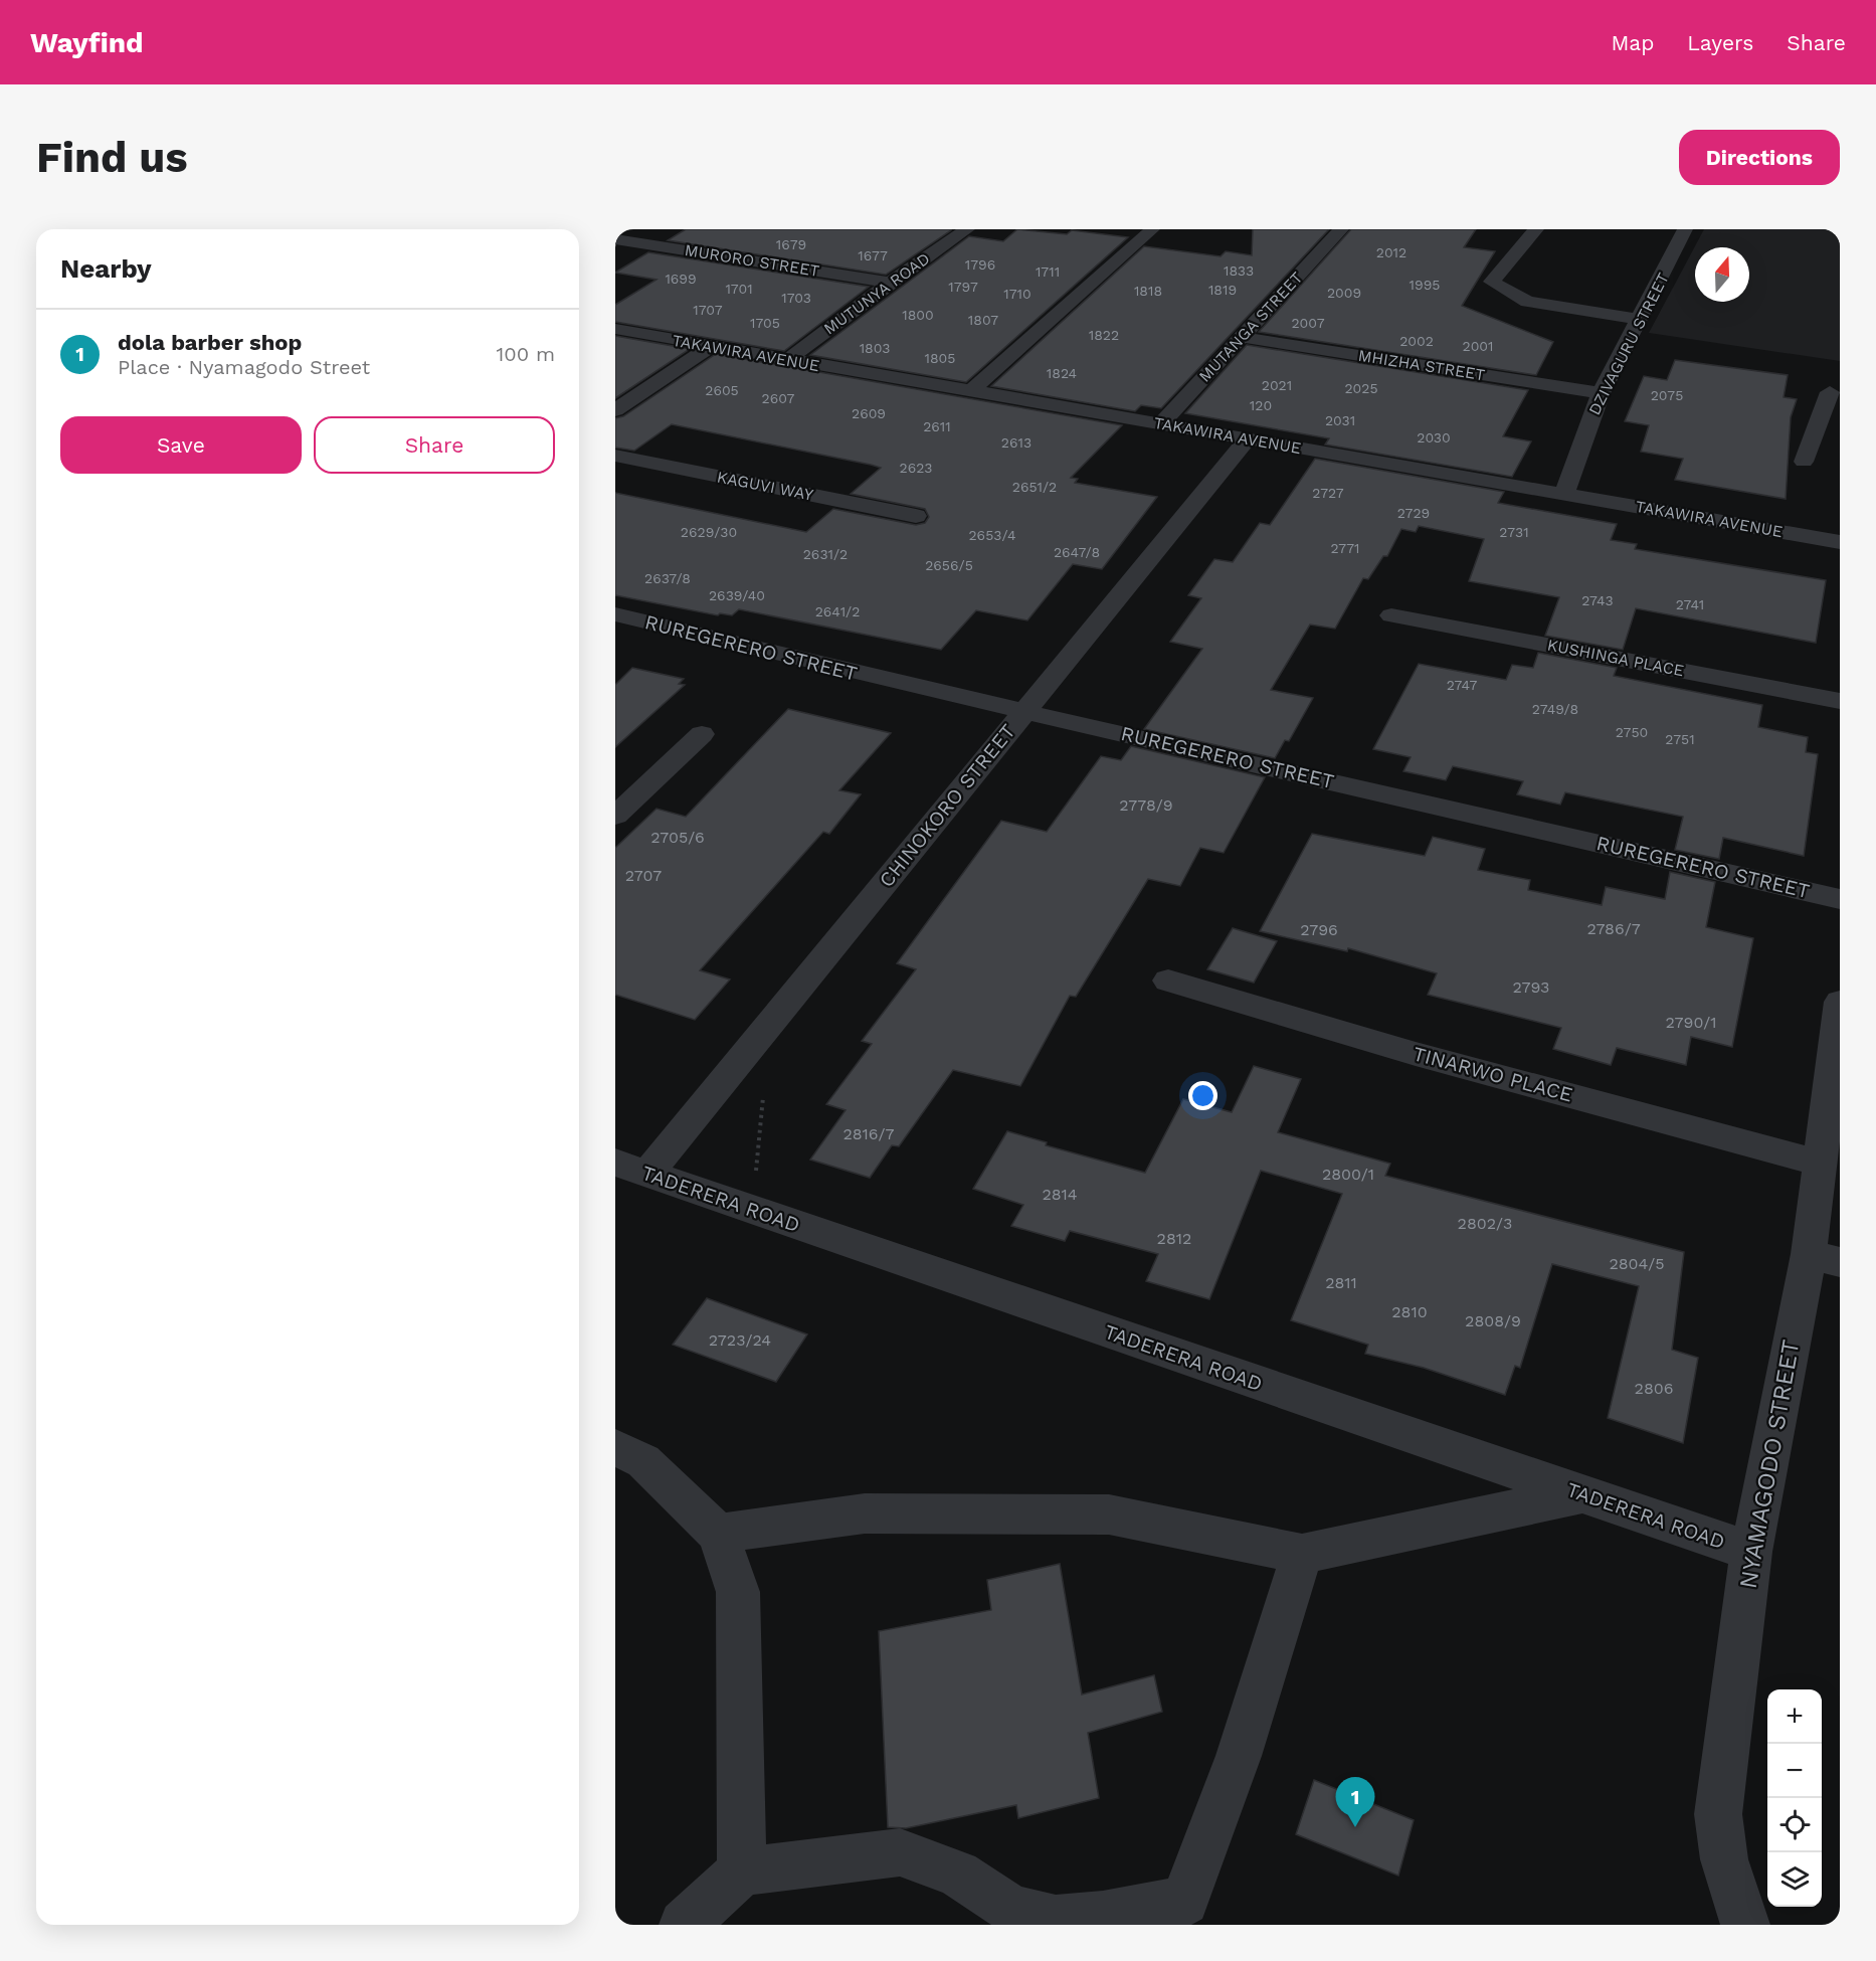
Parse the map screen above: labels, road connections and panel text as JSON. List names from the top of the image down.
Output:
{
  "streets": {
    "street": [
      "MURORO STREET",
      "MUTUNYA ROAD",
      "MUTANGA STREET",
      "DZIVAGURU STREET",
      "TAKAWIRA AVENUE",
      "MHIZHA STREET",
      "KAGUVI WAY",
      "RUREGERERO STREET",
      "KUSHINGA PLACE",
      "CHINOKORO STREET",
      "TINARWO PLACE",
      "TADERERA ROAD",
      "NYAMAGODO STREET"
    ]
  },
  "crossings": [
    ["MURORO STREET", "MUTUNYA ROAD"],
    ["MUTUNYA ROAD", "TAKAWIRA AVENUE"],
    ["MUTANGA STREET", "TAKAWIRA AVENUE"],
    ["MUTANGA STREET", "MHIZHA STREET"],
    ["DZIVAGURU STREET", "TAKAWIRA AVENUE"],
    ["DZIVAGURU STREET", "MHIZHA STREET"],
    ["TAKAWIRA AVENUE", "CHINOKORO STREET"],
    ["RUREGERERO STREET", "CHINOKORO STREET"],
    ["CHINOKORO STREET", "TADERERA ROAD"],
    ["TINARWO PLACE", "NYAMAGODO STREET"],
    ["TADERERA ROAD", "NYAMAGODO STREET"]
  ],
  "house_numbers": [
    "1679",
    "2012",
    "1677",
    "1796",
    "1833",
    "1711",
    "1699",
    "1995",
    "1797",
    "1701",
    "1819",
    "1818",
    "2009",
    "1710",
    "1703",
    "1707",
    "1800",
    "1807",
    "1705",
    "2007",
    "1822",
    "2002",
    "2001",
    "1803",
    "1805",
    "1824",
    "2021",
    "2025",
    "2605",
    "2075",
    "2607",
    "120",
    "2609",
    "2031",
    "2611",
    "2030",
    "2613",
    "2623",
    "2651/2",
    "2727",
    "2729",
    "2629/30",
    "2731",
    "2653/4",
    "2771",
    "2647/8",
    "2631/2",
    "2656/5",
    "2637/8",
    "2639/40",
    "2743",
    "2741",
    "2641/2",
    "2747",
    "2749/8",
    "2750",
    "2751",
    "2778/9",
    "2705/6",
    "2707",
    "2786/7",
    "2796",
    "2793",
    "2790/1",
    "2816/7",
    "2800/1",
    "2814",
    "2802/3",
    "2812",
    "2804/5",
    "2811",
    "2810",
    "2808/9",
    "2723/24",
    "2806"
  ],
  "north": "top",
  "page": {
    "header": "Wayfind",
    "nav": ["Map", "Layers", "Share"],
    "buttons": [
      "Directions",
      ["Save", "Share"]
    ],
    "title": "Find us",
    "heading": "Nearby",
    "list": [
      {
        "mark": "1",
        "name": "dola barber shop",
        "note": "Place · Nyamagodo Street",
        "value": "100 m"
      }
    ],
    "map_buttons": ["+", "−"],
    "pins": "1"
  }
}
